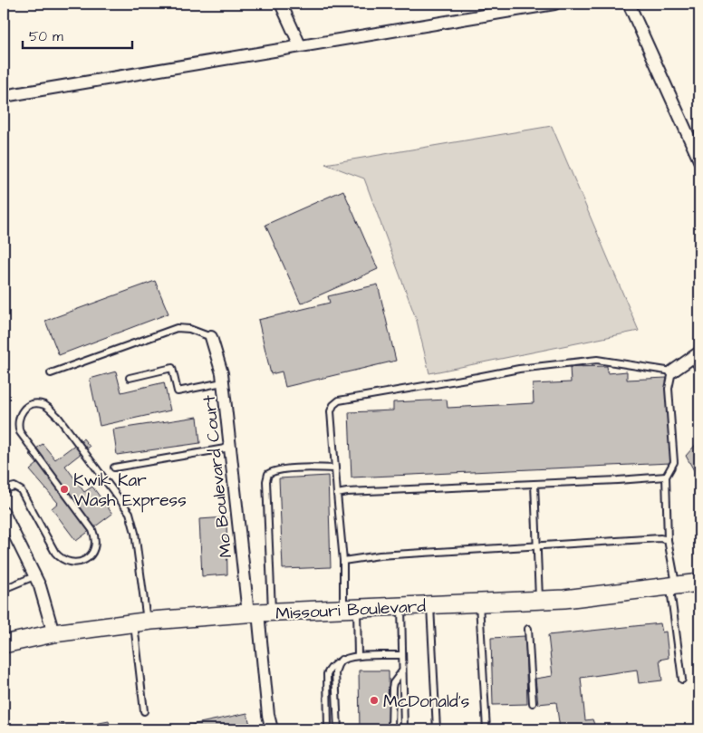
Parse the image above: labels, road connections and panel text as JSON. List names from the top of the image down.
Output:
{
  "streets": {
    "main road": ["Missouri Boulevard"],
    "street": ["Mo Boulevard Court"]
  },
  "crossings": [
    ["Mo Boulevard Court", "Missouri Boulevard"]
  ],
  "places": ["Kwik Kar Wash Express", "McDonald's"],
  "scale_bar": "50 m"
}
